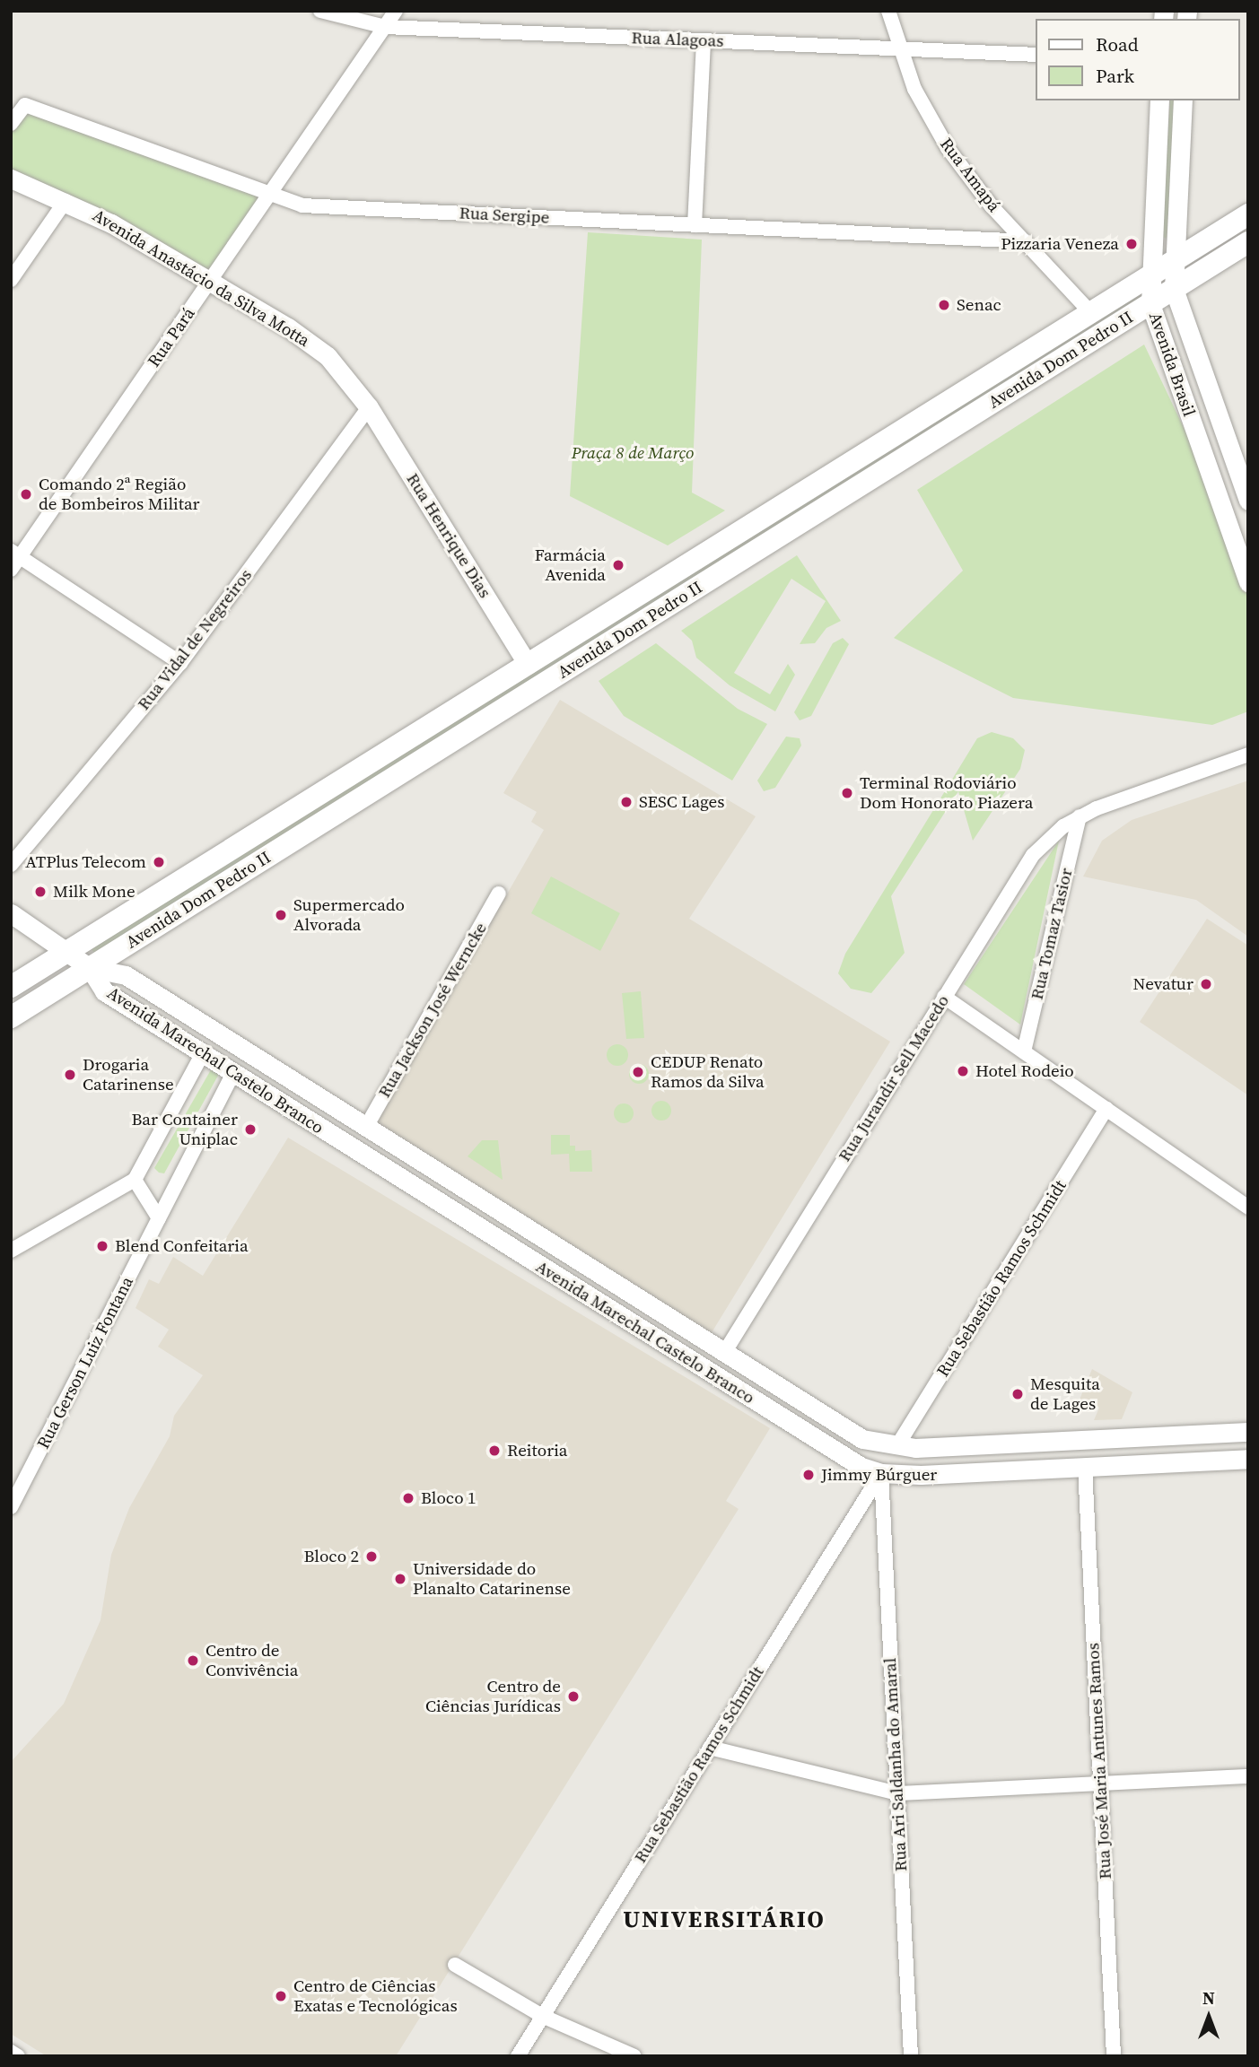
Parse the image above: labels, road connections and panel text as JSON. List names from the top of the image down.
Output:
{
  "streets": {
    "main road": [
      "Avenida Anastácio da Silva Motta",
      "Avenida Dom Pedro II",
      "Avenida Brasil",
      "Rua Henrique Dias",
      "Avenida Marechal Castelo Branco"
    ],
    "street": [
      "Rua Alagoas",
      "Rua Amapá",
      "Rua Sergipe",
      "Rua Pará",
      "Rua Vidal de Negreiros",
      "Rua Tomaz Tasior",
      "Rua Jackson José Werncke",
      "Rua Jurandir Sell Macedo",
      "Rua Sebastião Ramos Schmidt",
      "Rua Gerson Luiz Fontana",
      "Rua José Maria Antunes Ramos",
      "Rua Ari Saldanha do Amaral"
    ]
  },
  "crossings": [
    ["Rua Alagoas", "Rua Amapá"],
    ["Rua Alagoas", "Rua Pará"],
    ["Rua Amapá", "Rua Sergipe"],
    ["Rua Amapá", "Avenida Dom Pedro II"],
    ["Rua Sergipe", "Rua Pará"],
    ["Avenida Anastácio da Silva Motta", "Rua Pará"],
    ["Avenida Anastácio da Silva Motta", "Rua Henrique Dias"],
    ["Avenida Anastácio da Silva Motta", "Rua Vidal de Negreiros"],
    ["Avenida Dom Pedro II", "Avenida Brasil"],
    ["Avenida Dom Pedro II", "Rua Henrique Dias"],
    ["Avenida Dom Pedro II", "Avenida Marechal Castelo Branco"],
    ["Rua Henrique Dias", "Rua Vidal de Negreiros"],
    ["Rua Tomaz Tasior", "Rua Jurandir Sell Macedo"],
    ["Rua Jackson José Werncke", "Avenida Marechal Castelo Branco"],
    ["Avenida Marechal Castelo Branco", "Rua Jurandir Sell Macedo"],
    ["Avenida Marechal Castelo Branco", "Rua Sebastião Ramos Schmidt"],
    ["Avenida Marechal Castelo Branco", "Rua Gerson Luiz Fontana"],
    ["Avenida Marechal Castelo Branco", "Rua José Maria Antunes Ramos"],
    ["Avenida Marechal Castelo Branco", "Rua Ari Saldanha do Amaral"],
    ["Rua Sebastião Ramos Schmidt", "Rua Ari Saldanha do Amaral"]
  ],
  "districts": ["UNIVERSITÁRIO"],
  "parks": ["Praça 8 de Março"],
  "places": [
    "Pizzaria Veneza",
    "Senac",
    "Comando 2ª Região de Bombeiros Militar",
    "Farmácia Avenida",
    "Terminal Rodoviário Dom Honorato Piazera",
    "SESC Lages",
    "ATPlus Telecom",
    "Milk Mone",
    "Supermercado Alvorada",
    "Nevatur",
    "Hotel Rodeio",
    "CEDUP Renato Ramos da Silva",
    "Drogaria Catarinense",
    "Bar Container Uniplac",
    "Blend Confeitaria",
    "Mesquita de Lages",
    "Reitoria",
    "Jimmy Búrguer",
    "Bloco 1",
    "Bloco 2",
    "Universidade do Planalto Catarinense",
    "Centro de Convivência",
    "Centro de Ciências Jurídicas",
    "Centro de Ciências Exatas e Tecnológicas"
  ],
  "legend": ["Road", "Park"],
  "north": "top"
}
